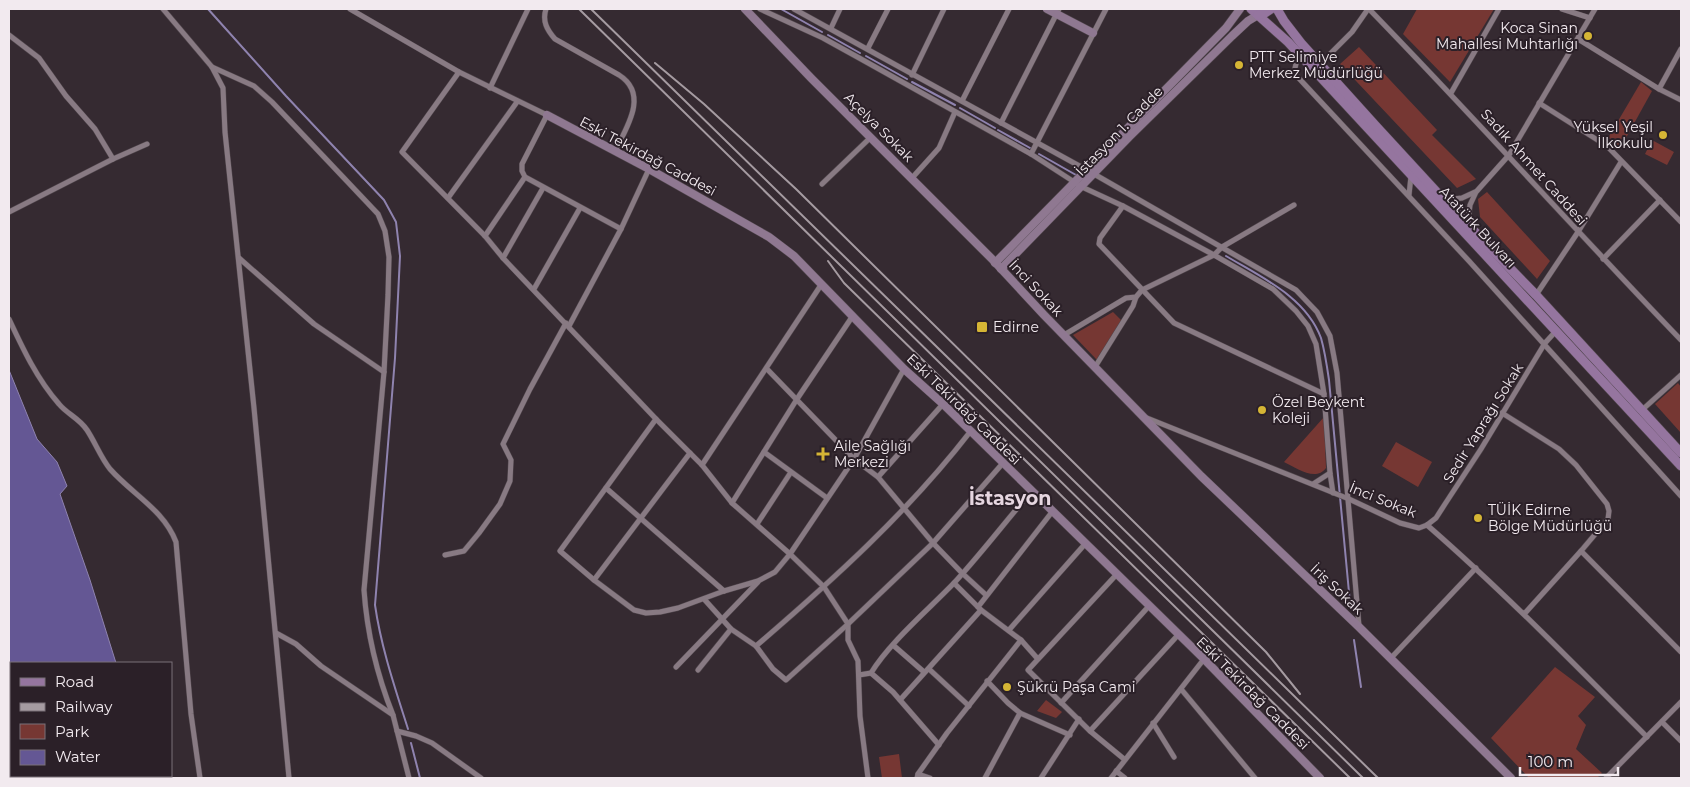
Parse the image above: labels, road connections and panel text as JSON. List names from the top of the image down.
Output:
{
  "streets": {
    "main road": [
      "Açelya Sokak",
      "İstasyon 1. Cadde",
      "Eski Tekirdağ Caddesi",
      "Atatürk Bulvarı",
      "İnci Sokak",
      "İriş Sokak"
    ],
    "street": ["Sadık Ahmet Caddesi", "Sedir Yaprağı Sokak"]
  },
  "crossings": [
    ["Açelya Sokak", "İstasyon 1. Cadde"],
    ["Açelya Sokak", "İnci Sokak"],
    ["İstasyon 1. Cadde", "Atatürk Bulvarı"],
    ["İstasyon 1. Cadde", "İnci Sokak"],
    ["Atatürk Bulvarı", "Sedir Yaprağı Sokak"],
    ["İnci Sokak", "Sedir Yaprağı Sokak"],
    ["İnci Sokak", "İriş Sokak"]
  ],
  "districts": ["İstasyon"],
  "places": {
    "other": [
      "Koca Sinan Mahallesi Muhtarlığı",
      "PTT Selimiye Merkez Müdürlüğü",
      "Yüksel Yeşil İlkokulu",
      "Özel Beykent Koleji",
      "TÜİK Edirne Bölge Müdürlüğü",
      "Şükrü Paşa Cami"
    ],
    "transit": ["Edirne"],
    "health": ["Aile Sağlığı Merkezi"]
  },
  "legend": [
    "Road",
    "Railway",
    "Park",
    "Water"
  ],
  "scale_bar": "100 m"
}
